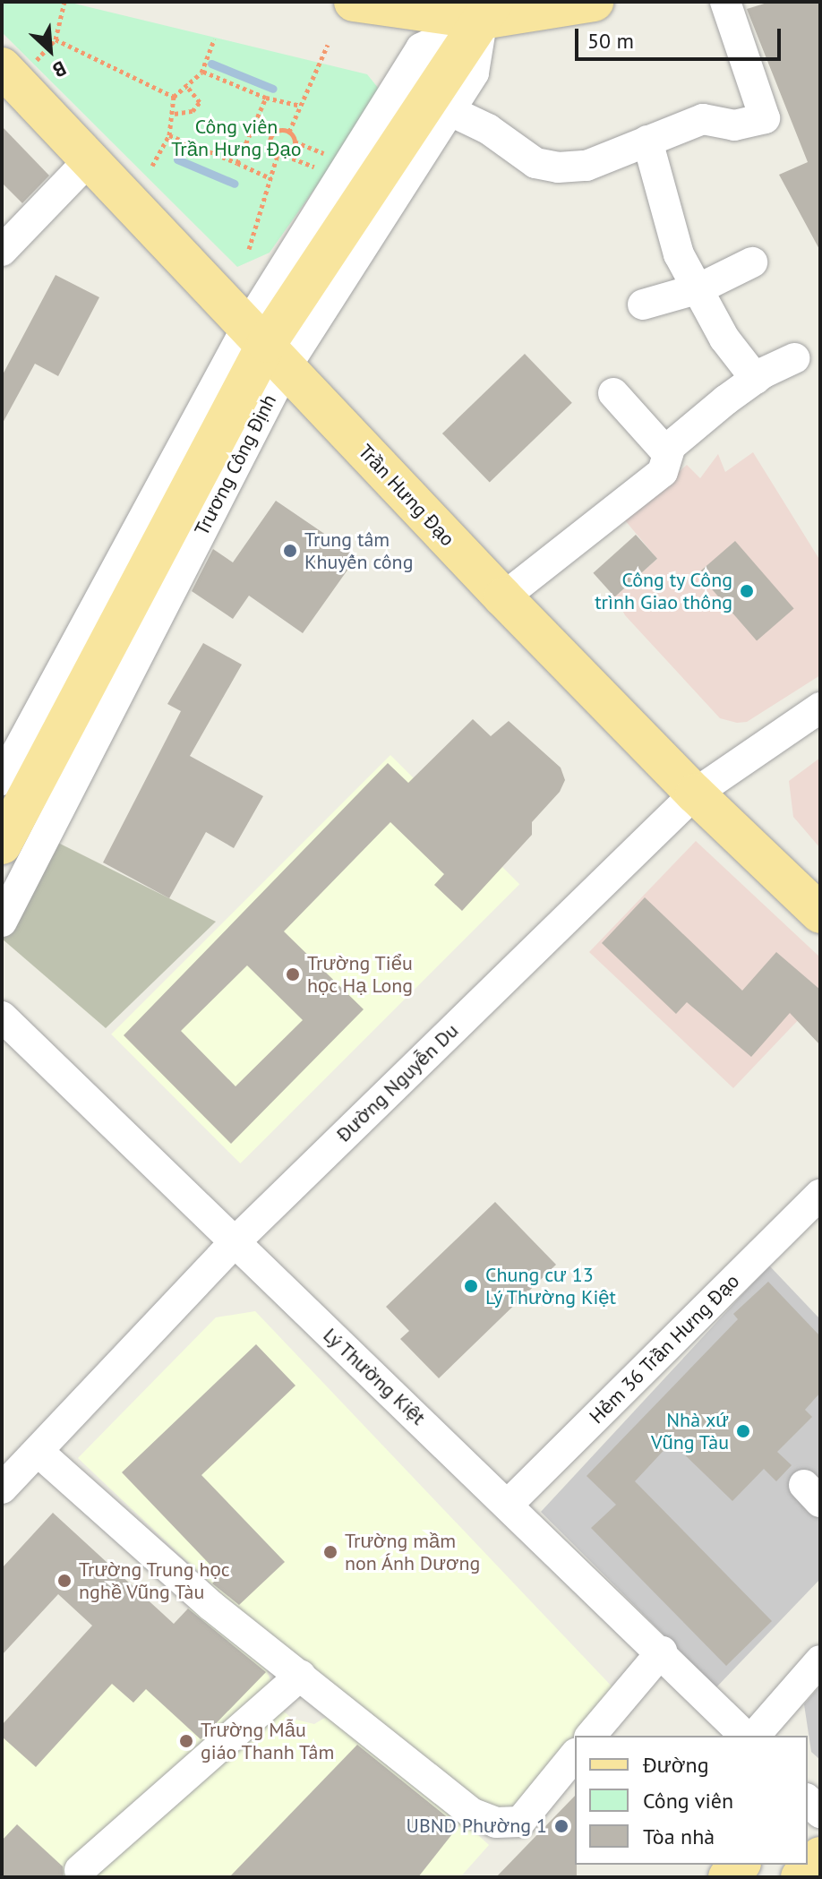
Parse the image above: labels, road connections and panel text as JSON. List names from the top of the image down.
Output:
{
  "streets": {
    "main road": ["Trương Công Định", "Trần Hưng Đạo"],
    "street": ["Đường Nguyễn Du", "Hẻm 36 Trần Hưng Đạo", "Lý Thường Kiệt"]
  },
  "crossings": [
    ["Trương Công Định", "Trần Hưng Đạo"],
    ["Trần Hưng Đạo", "Đường Nguyễn Du"],
    ["Đường Nguyễn Du", "Lý Thường Kiệt"],
    ["Hẻm 36 Trần Hưng Đạo", "Lý Thường Kiệt"]
  ],
  "parks": ["Công viên Trần Hưng Đạo"],
  "places": [
    "Trung tâm Khuyến công",
    "Công ty Công trình Giao thông",
    "Trường Tiểu học Hạ Long",
    "Chung cư 13 Lý Thường Kiệt",
    "Nhà xứ Vũng Tàu",
    "Trường mầm non Ánh Dương",
    "Trường Trung học nghề Vũng Tàu",
    "Trường Mẫu giáo Thanh Tâm",
    "UBND Phường 1"
  ],
  "legend": ["Đường", "Công viên", "Tòa nhà"],
  "scale_bar": "50 m",
  "north": "bottom right"
}
